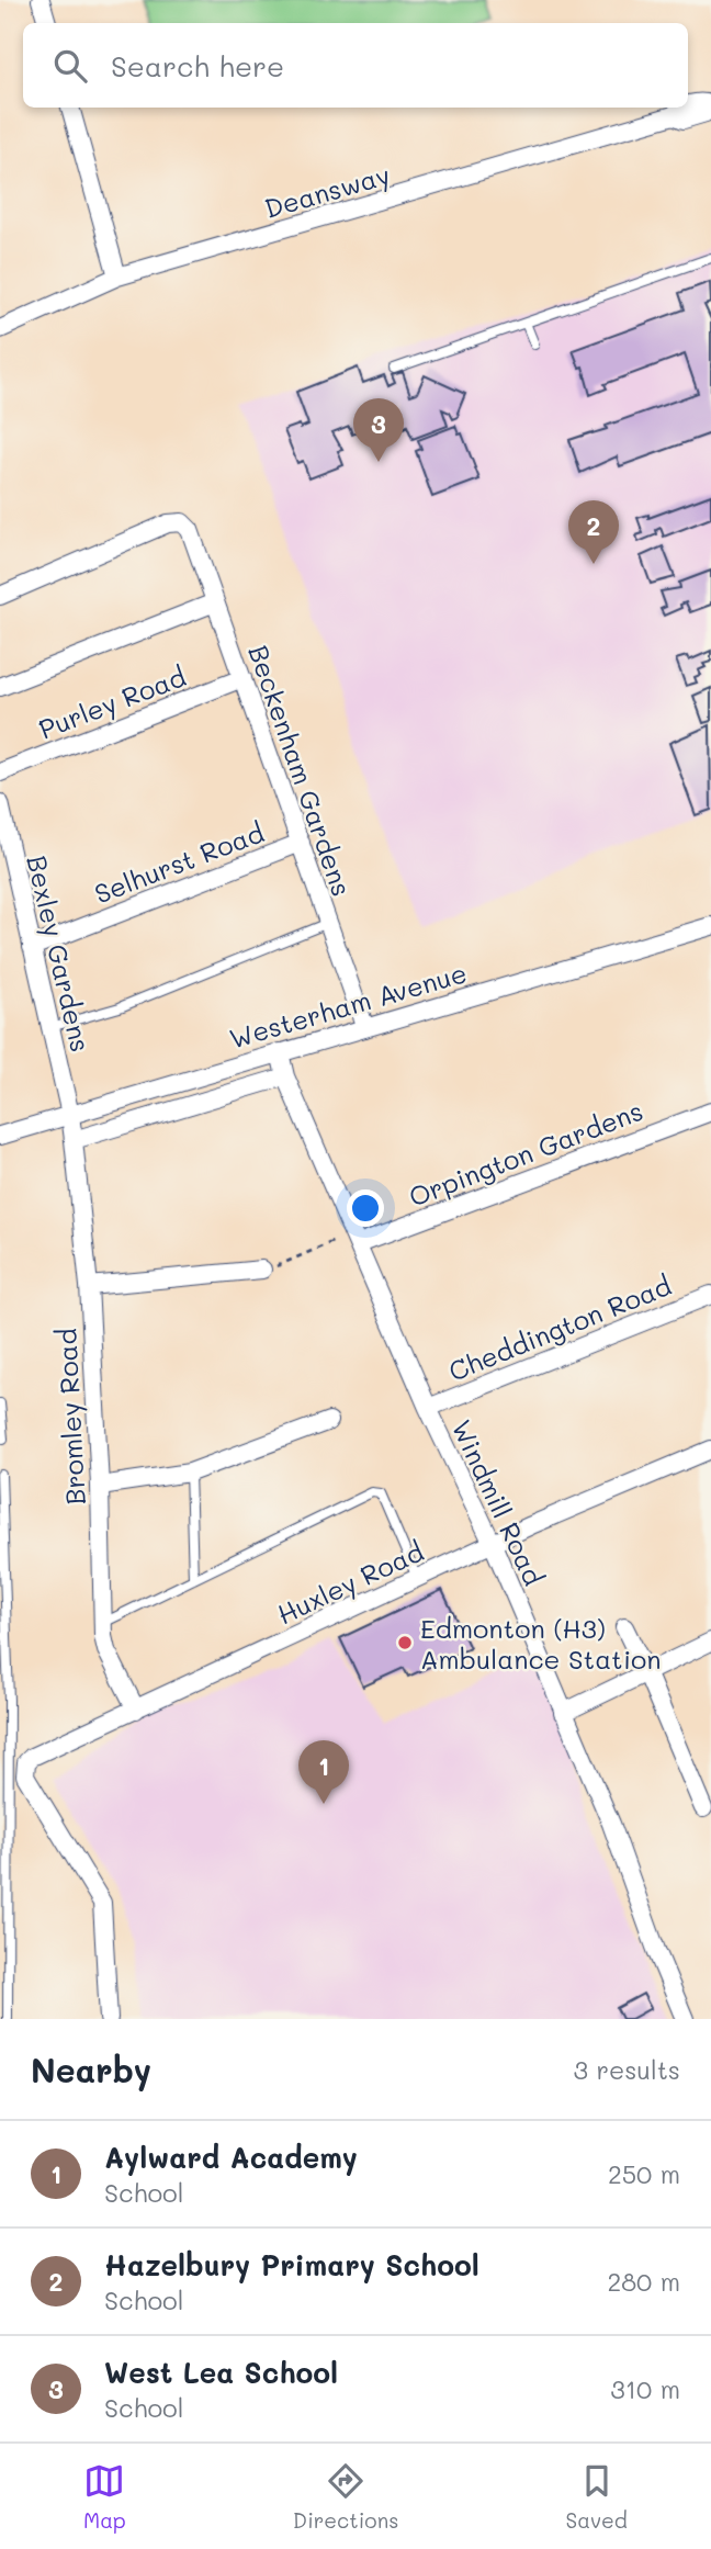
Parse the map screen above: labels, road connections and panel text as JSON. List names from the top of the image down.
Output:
{
  "streets": {
    "street": [
      "Deansway",
      "Purley Road",
      "Beckenham Gardens",
      "Selhurst Road",
      "Bexley Gardens",
      "Westerham Avenue",
      "Orpington Gardens",
      "Cheddington Road",
      "Bromley Road",
      "Windmill Road",
      "Huxley Road"
    ]
  },
  "crossings": [
    ["Purley Road", "Beckenham Gardens"],
    ["Beckenham Gardens", "Selhurst Road"],
    ["Beckenham Gardens", "Westerham Avenue"],
    ["Selhurst Road", "Bexley Gardens"],
    ["Bexley Gardens", "Westerham Avenue"],
    ["Bexley Gardens", "Bromley Road"],
    ["Westerham Avenue", "Bromley Road"],
    ["Westerham Avenue", "Windmill Road"],
    ["Orpington Gardens", "Windmill Road"],
    ["Cheddington Road", "Windmill Road"],
    ["Bromley Road", "Huxley Road"],
    ["Windmill Road", "Huxley Road"]
  ],
  "places": ["Edmonton (H3) Ambulance Station"],
  "page": {
    "search": "Search here",
    "pins": ["3", "2", "1"],
    "heading": ["Nearby", "3 results"],
    "list": [
      {
        "mark": "1",
        "name": "Aylward Academy",
        "note": "School",
        "value": "250 m"
      },
      {
        "mark": "2",
        "name": "Hazelbury Primary School",
        "note": "School",
        "value": "280 m"
      },
      {
        "mark": "3",
        "name": "West Lea School",
        "note": "School",
        "value": "310 m"
      }
    ],
    "nav": ["Map", "Directions", "Saved"]
  }
}
